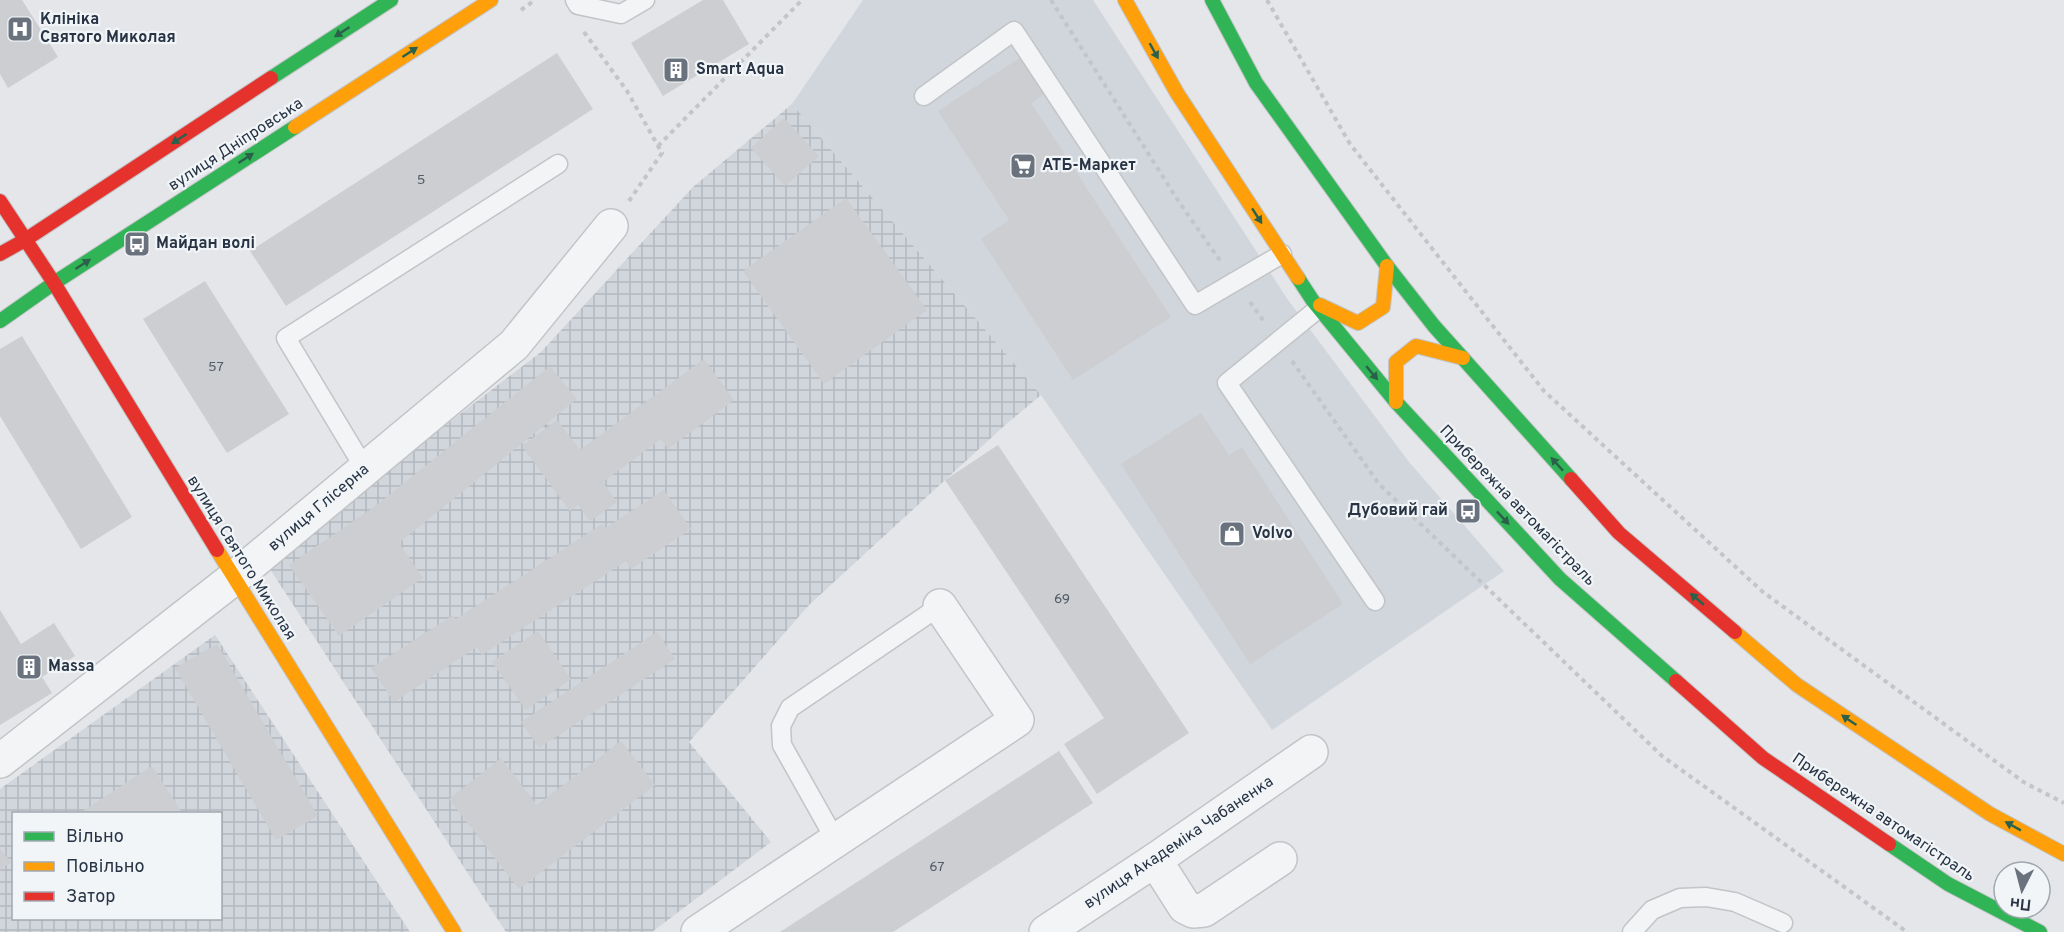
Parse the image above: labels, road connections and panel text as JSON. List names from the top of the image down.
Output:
{
  "streets": {
    "main road": ["вулиця Дніпровська", "Прибережна автомагістраль", "вулиця Святого Миколая"],
    "street": ["вулиця Глісерна", "вулиця Академіка Чабаненка"]
  },
  "crossings": [
    ["вулиця Дніпровська", "вулиця Святого Миколая"],
    ["вулиця Глісерна", "вулиця Святого Миколая"]
  ],
  "places": {
    "hospital": ["Клініка Святого Миколая"],
    "building": ["Smart Aqua", "Massa"],
    "supermarket": ["АТБ-Маркет"],
    "bus stop": ["Майдан волі", "Дубовий гай"],
    "shop": ["Volvo"]
  },
  "house_numbers": [
    "5",
    "57",
    "69",
    "67"
  ],
  "legend": ["Вільно", "Повільно", "Затор"],
  "north": "bottom"
}
